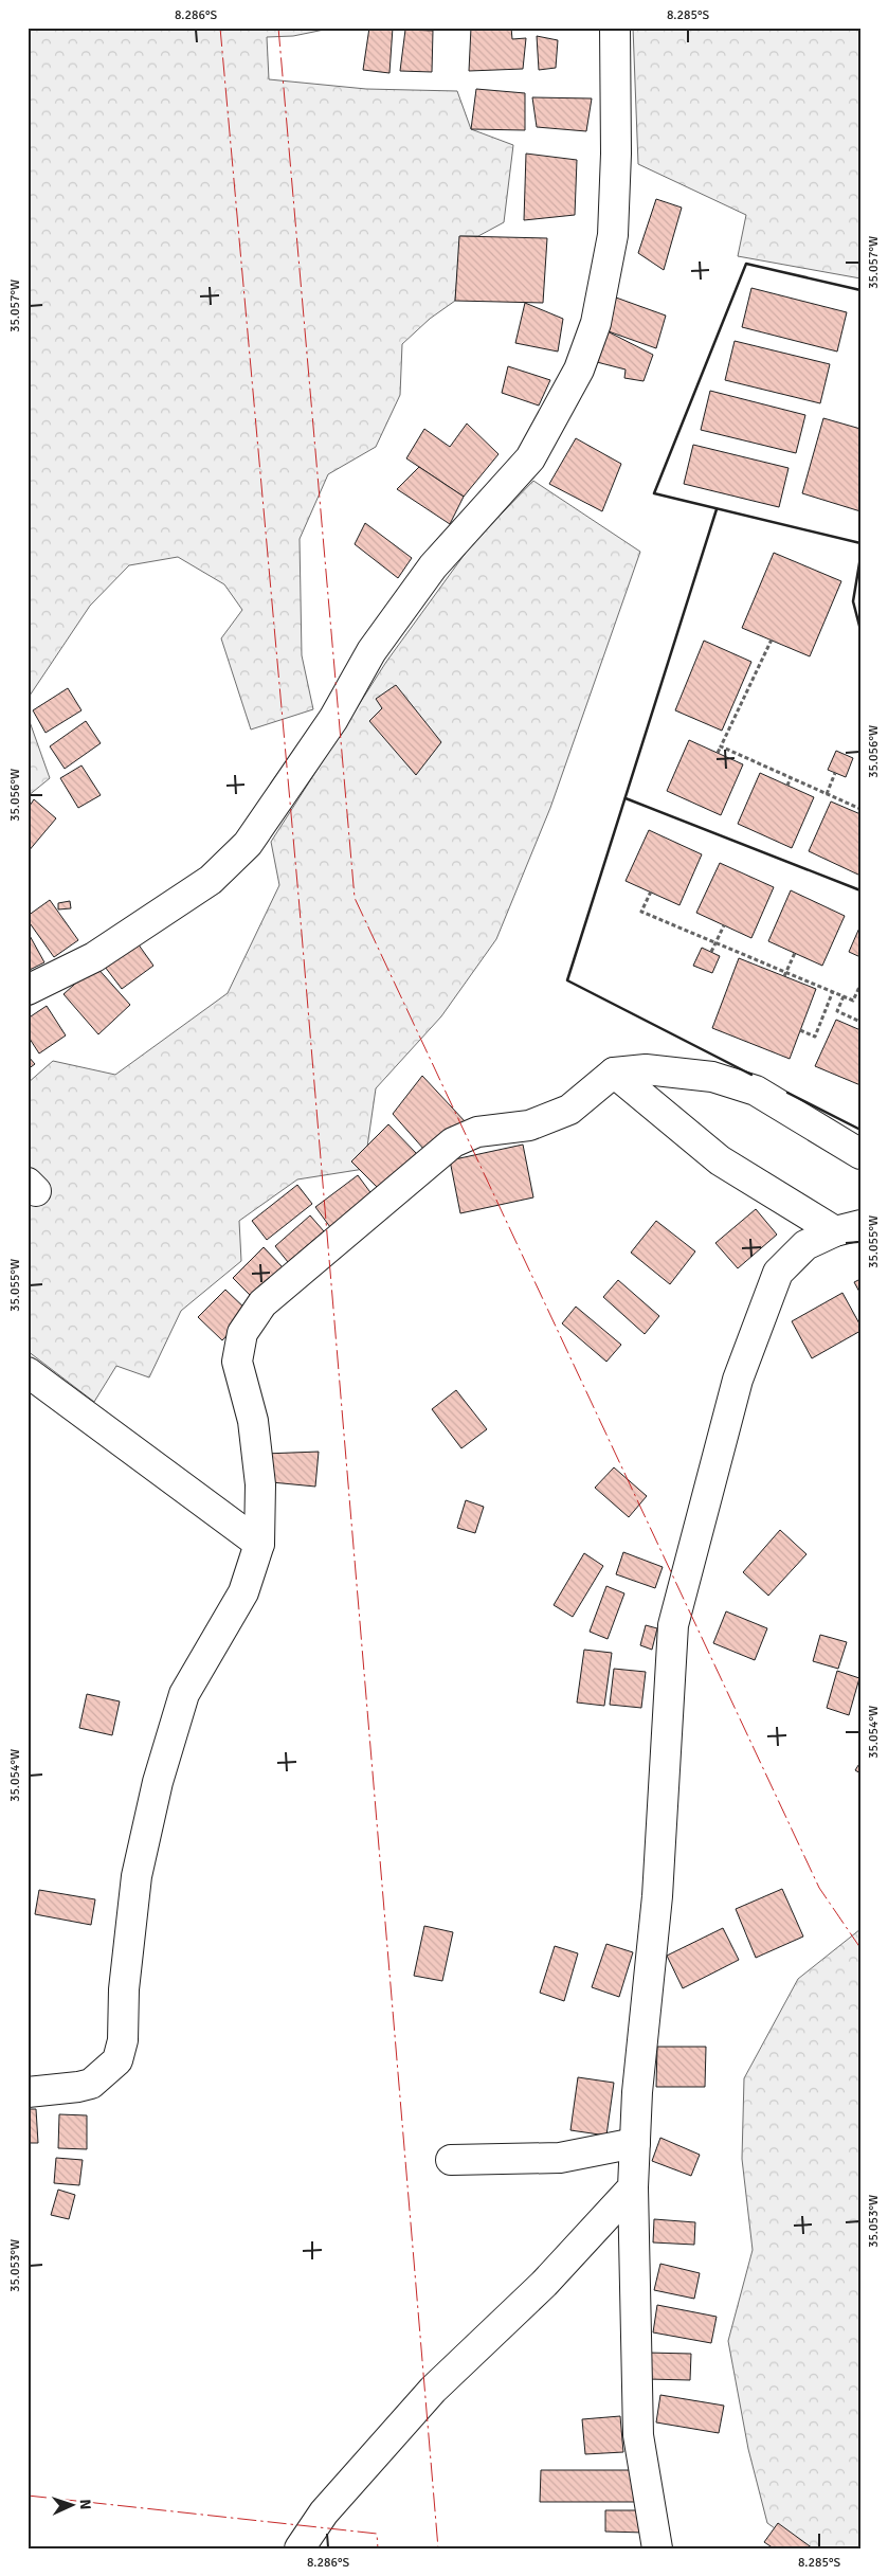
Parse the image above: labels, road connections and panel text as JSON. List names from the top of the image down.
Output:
{
  "north": "right",
  "coordinates": [
    "8.286°S",
    "8.285°S",
    "35.057°W",
    "35.056°W",
    "35.055°W",
    "35.054°W",
    "35.053°W"
  ]
}
